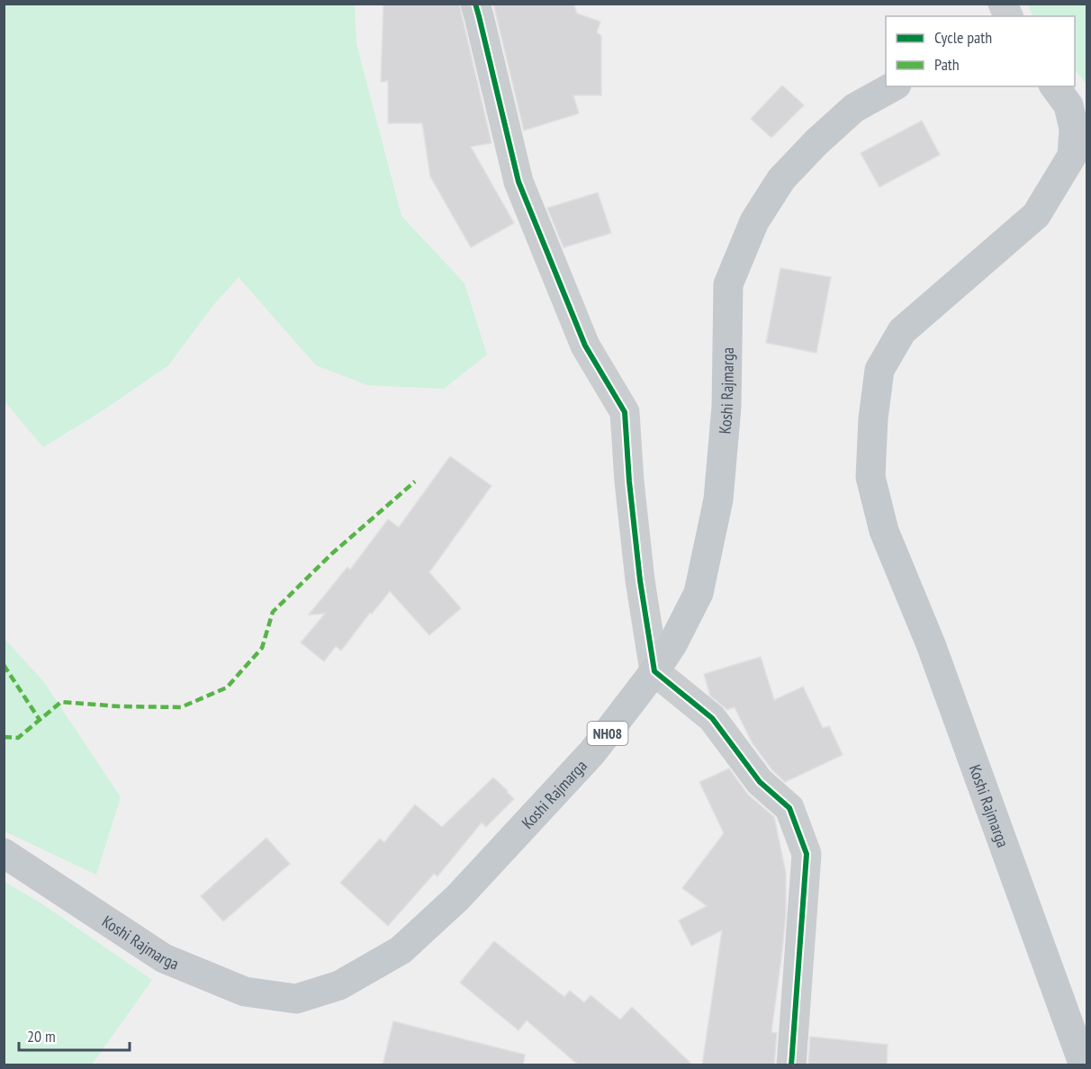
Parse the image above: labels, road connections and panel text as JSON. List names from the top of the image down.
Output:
{
  "streets": {
    "main road": ["Koshi Rajmarga", "NH08"]
  },
  "legend": ["Cycle path", "Path"],
  "scale_bar": "20 m"
}
